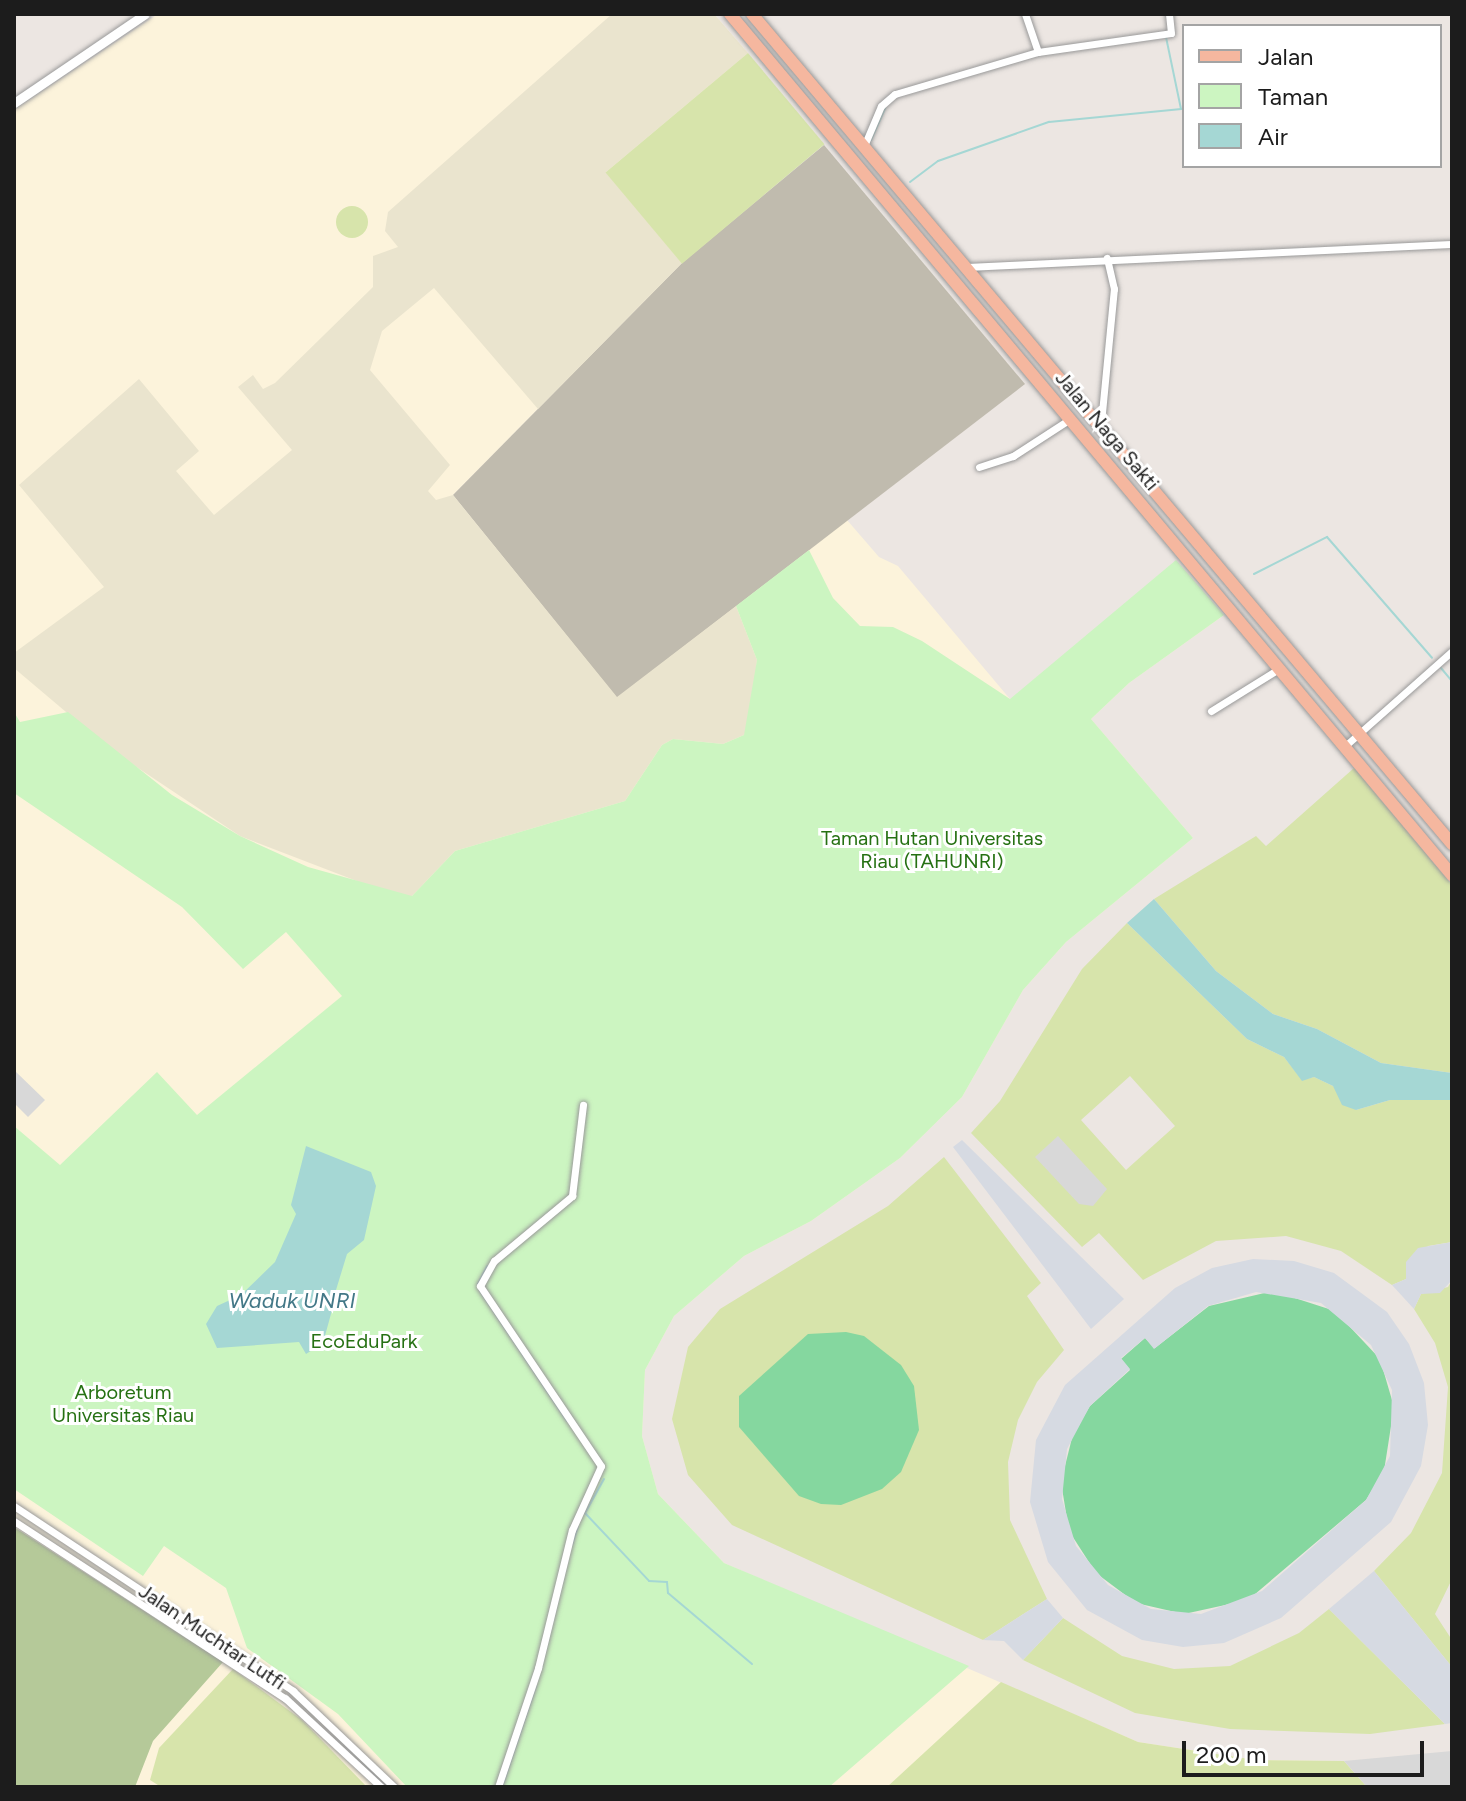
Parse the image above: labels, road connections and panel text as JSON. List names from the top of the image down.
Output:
{
  "streets": {
    "main road": ["Jalan Naga Sakti"],
    "street": ["Jalan Muchtar Lutfi"]
  },
  "water": ["Waduk UNRI"],
  "parks": ["Taman Hutan Universitas Riau (TAHUNRI)", "EcoEduPark", "Arboretum Universitas Riau"],
  "legend": ["Jalan", "Taman", "Air"],
  "scale_bar": "200 m"
}
